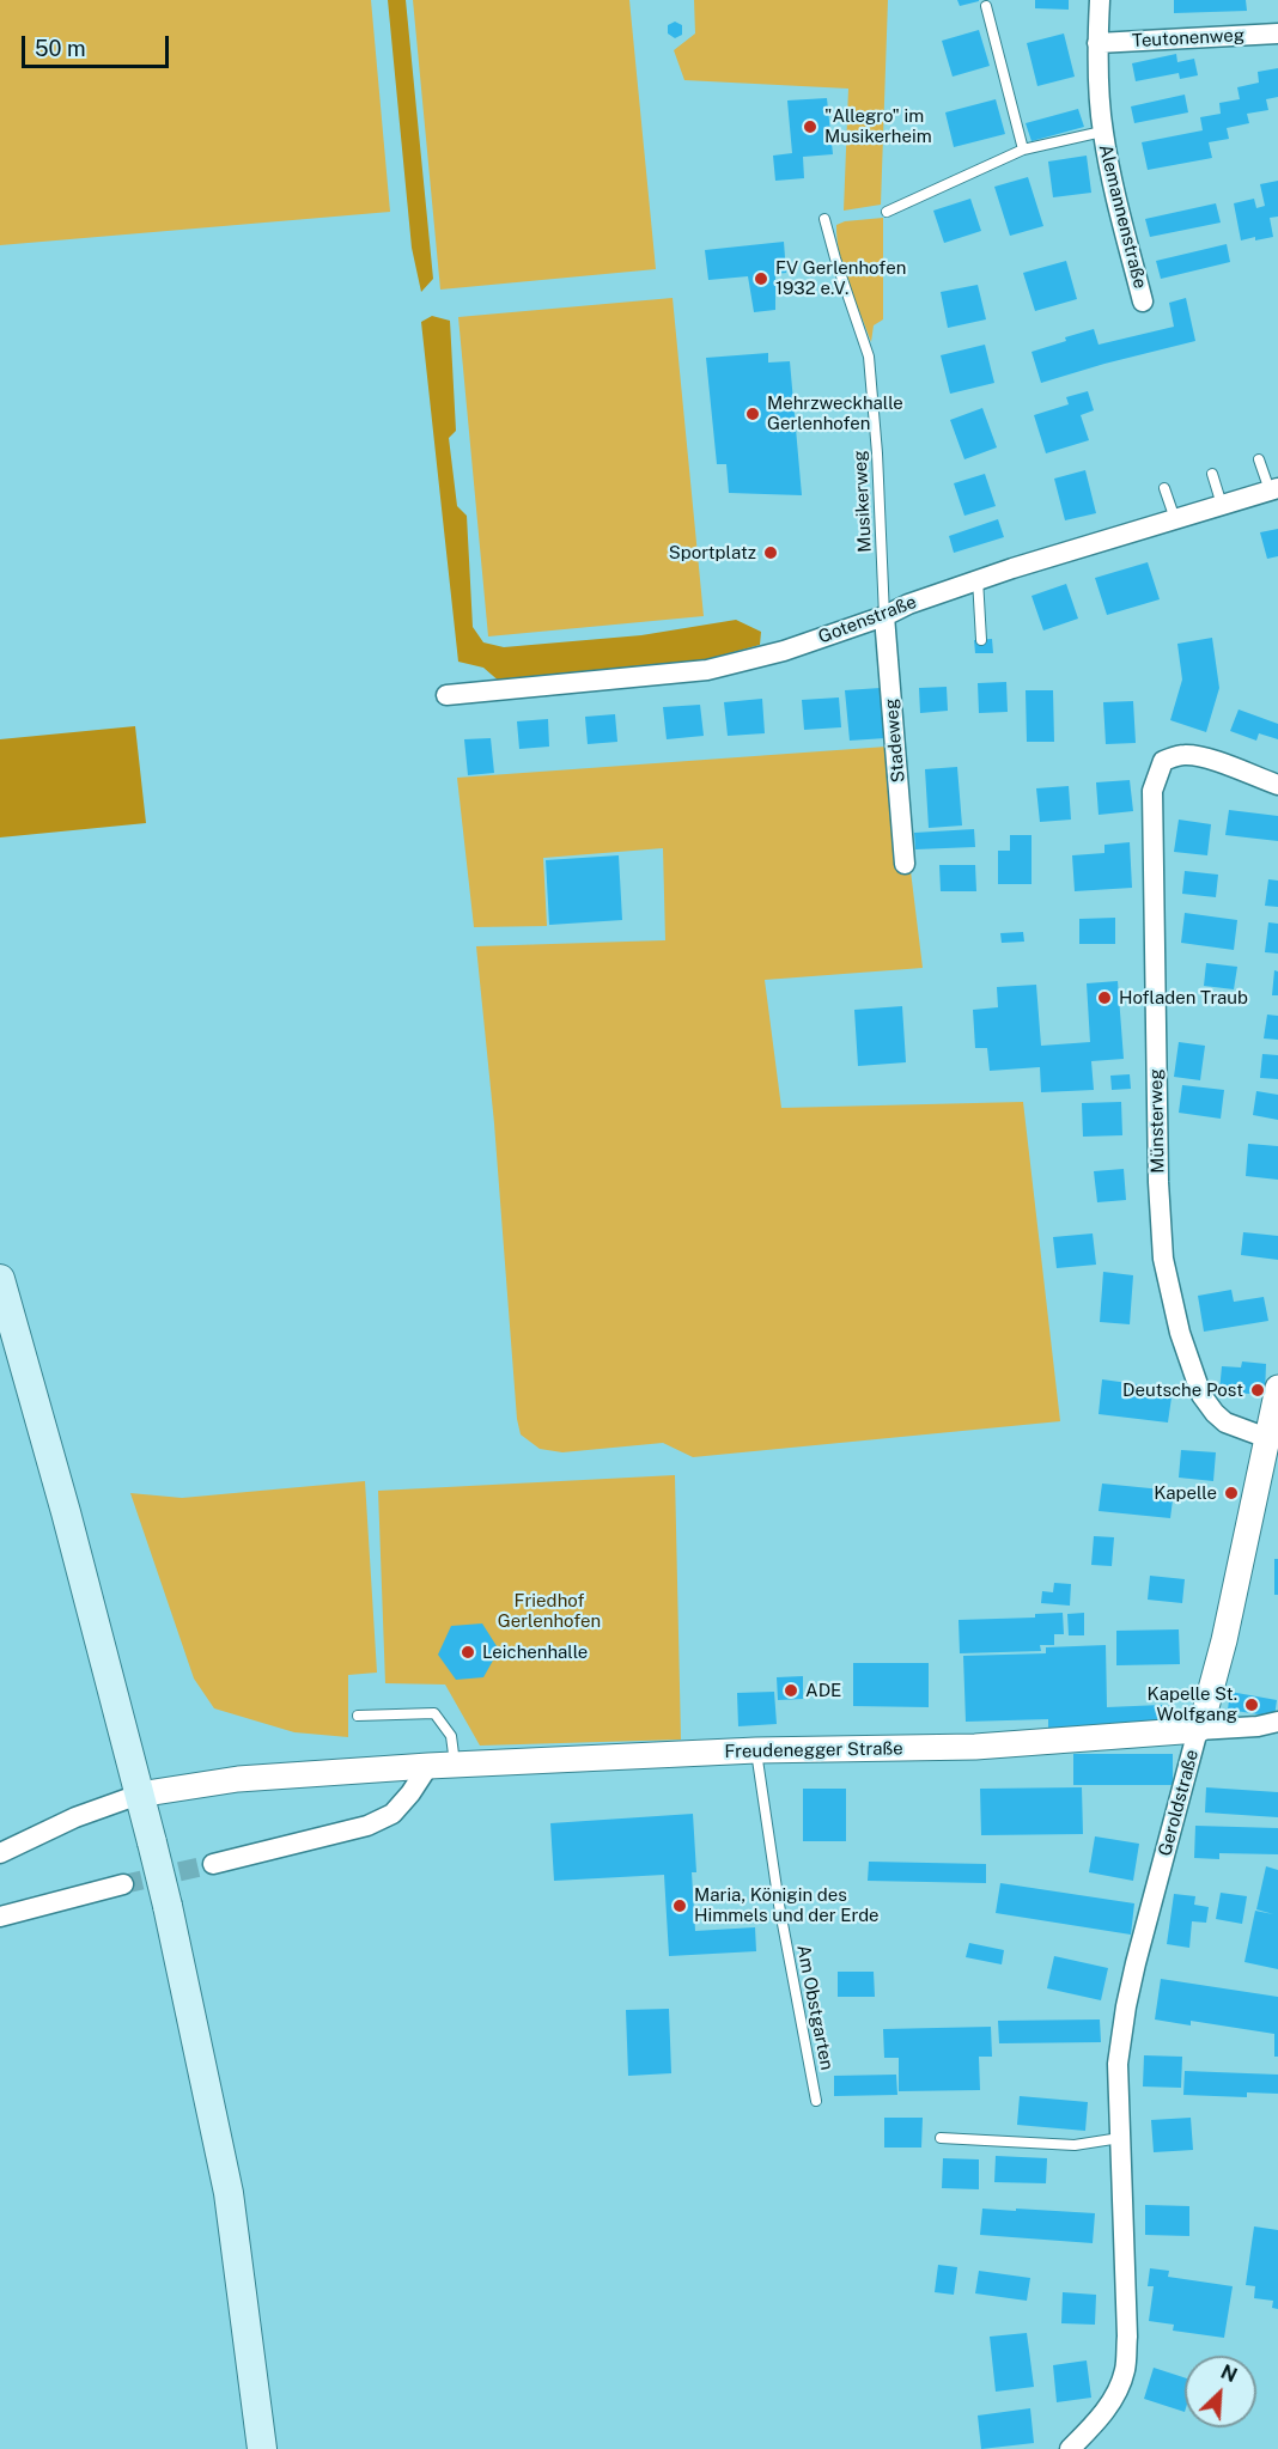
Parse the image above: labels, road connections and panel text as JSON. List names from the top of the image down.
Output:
{
  "streets": {
    "street": [
      "Teutonenweg",
      "Alemannenstraße",
      "Gotenstraße",
      "Stadeweg",
      "Münsterweg",
      "Freudenegger Straße",
      "Geroldstraße"
    ],
    "lane": ["Musikerweg", "Am Obstgarten"]
  },
  "crossings": [
    ["Teutonenweg", "Alemannenstraße"],
    ["Musikerweg", "Gotenstraße"],
    ["Musikerweg", "Stadeweg"],
    ["Gotenstraße", "Stadeweg"],
    ["Münsterweg", "Geroldstraße"],
    ["Freudenegger Straße", "Geroldstraße"],
    ["Freudenegger Straße", "Am Obstgarten"]
  ],
  "parks": ["Friedhof Gerlenhofen"],
  "places": [
    "\"Allegro\" im Musikerheim",
    "FV Gerlenhofen 1932 e.V.",
    "Mehrzweckhalle Gerlenhofen",
    "Sportplatz",
    "Hofladen Traub",
    "Deutsche Post",
    "Kapelle",
    "Leichenhalle",
    "ADE",
    "Kapelle St. Wolfgang",
    "Maria, Königin des Himmels und der Erde"
  ],
  "scale_bar": "50 m",
  "north": "top right"
}
